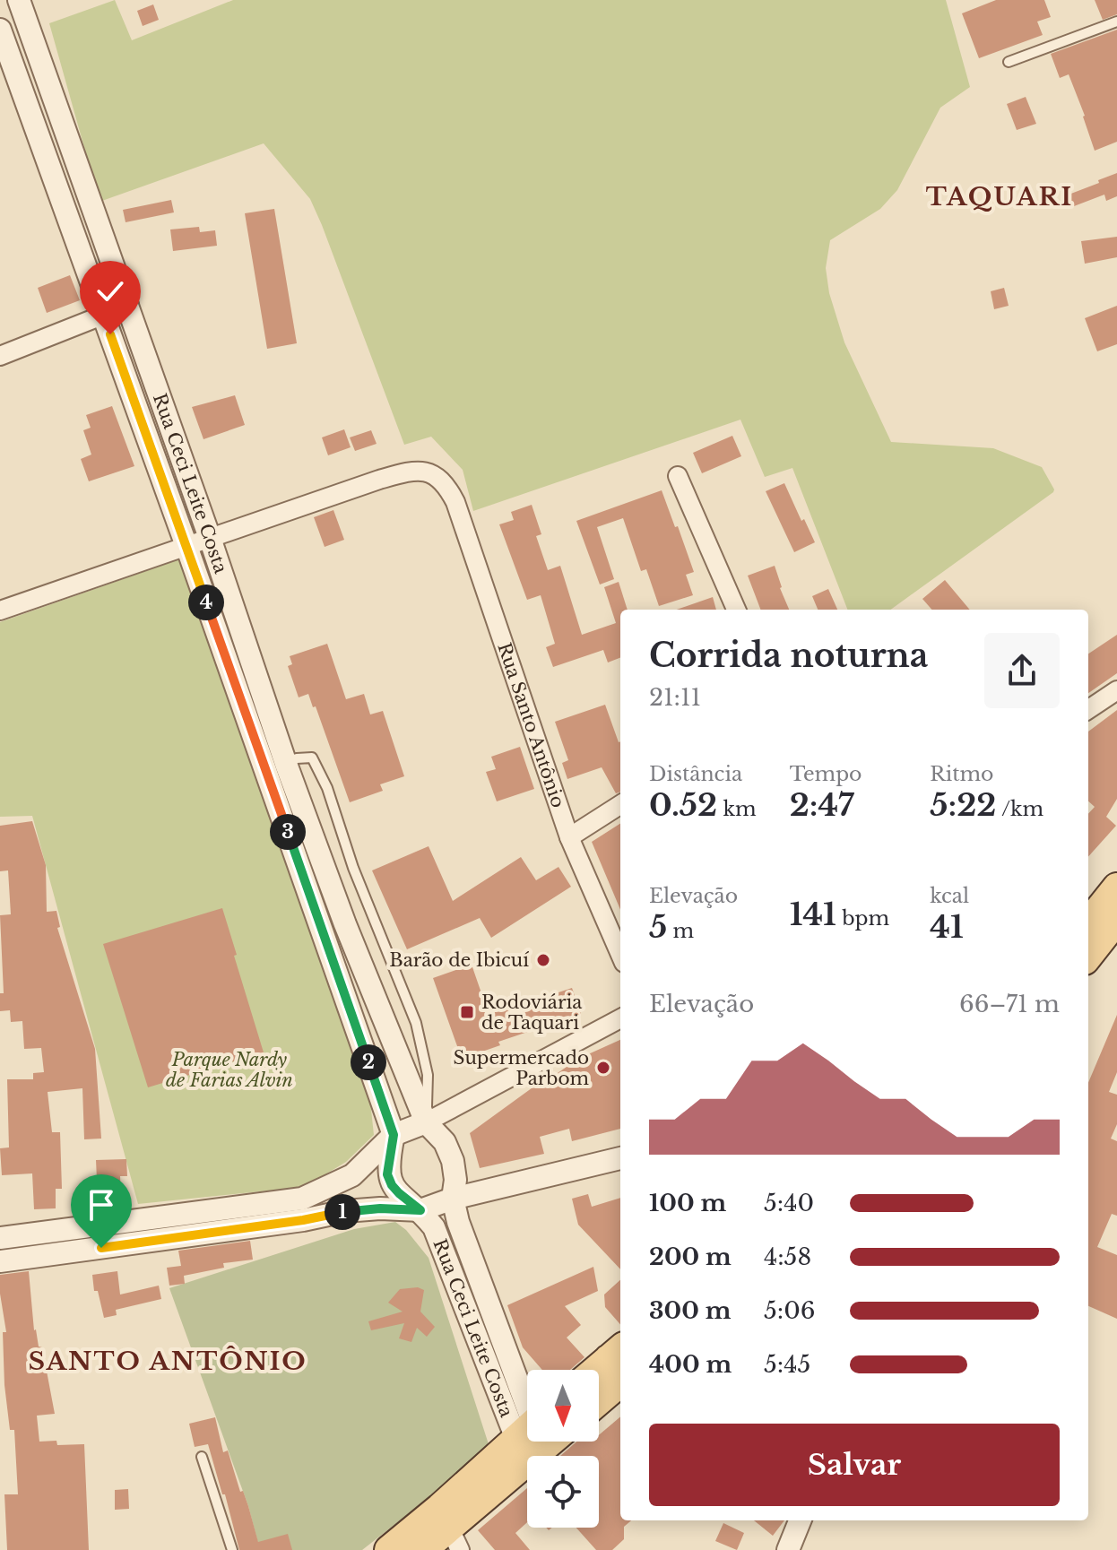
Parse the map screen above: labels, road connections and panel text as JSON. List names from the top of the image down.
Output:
{
  "streets": {
    "street": ["Rua Ceci Leite Costa", "Rua Santo Antônio"]
  },
  "crossings": [
    ["Rua Ceci Leite Costa", "Rua Santo Antônio"]
  ],
  "districts": ["TAQUARI", "SANTO ANTÔNIO"],
  "parks": ["Parque Nardy de Farias Alvin"],
  "places": {
    "other": ["Barão de Ibicuí", "Supermercado Parbom"],
    "transit": ["Rodoviária de Taquari"]
  },
  "north": "bottom",
  "page": {
    "pins": [
      "4",
      "3",
      "2",
      "1"
    ],
    "heading": ["Corrida noturna", "21:11"],
    "stats": [
      ["Distância", "0.52 km"],
      ["Tempo", "2:47"],
      ["Ritmo", "5:22 /km"],
      ["Elevação", "5 m"],
      ["141 bpm"],
      ["kcal", "41"]
    ],
    "chart": ["Elevação", "66–71 m"],
    "list": [
      {
        "name": "100 m",
        "note": "5:40"
      },
      {
        "name": "200 m",
        "note": "4:58"
      },
      {
        "name": "300 m",
        "note": "5:06"
      },
      {
        "name": "400 m",
        "note": "5:45"
      }
    ],
    "buttons": "Salvar"
  }
}
